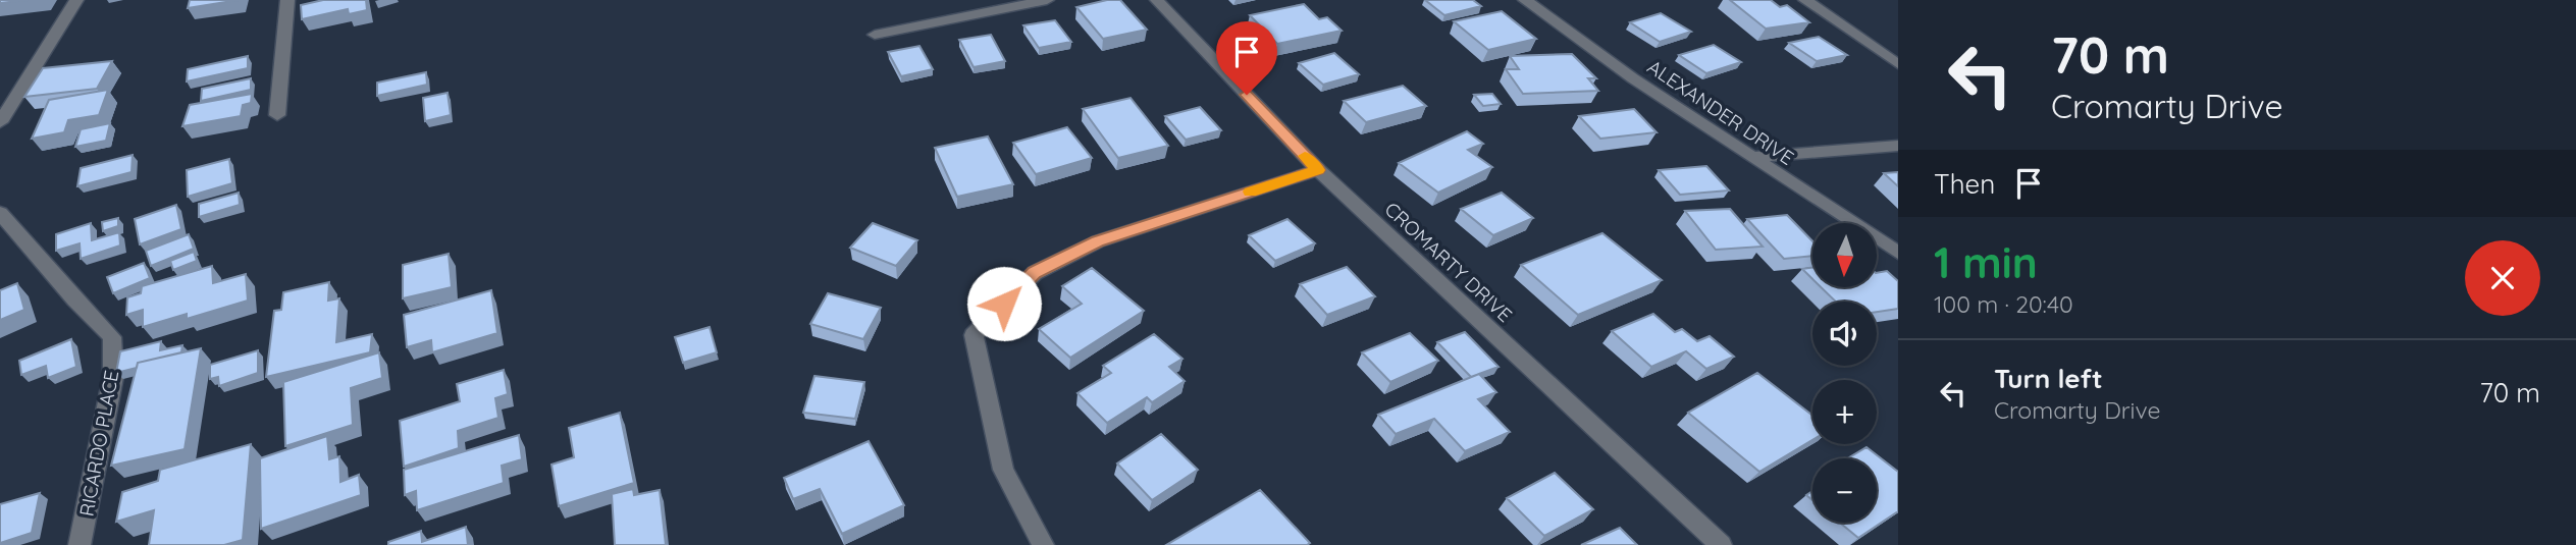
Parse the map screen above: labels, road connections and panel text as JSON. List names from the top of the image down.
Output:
{
  "streets": {
    "street": ["ALEXANDER DRIVE", "CROMARTY DRIVE", "RICARDO PLACE"]
  },
  "north": "bottom",
  "page": {
    "turn": ["70 m", "Cromarty Drive"],
    "then": "Then",
    "heading": ["1 min", "100 m · 20:40"],
    "map_buttons": ["+", "−"],
    "list": [
      {
        "name": "Turn left",
        "note": "Cromarty Drive",
        "value": "70 m"
      }
    ]
  }
}
